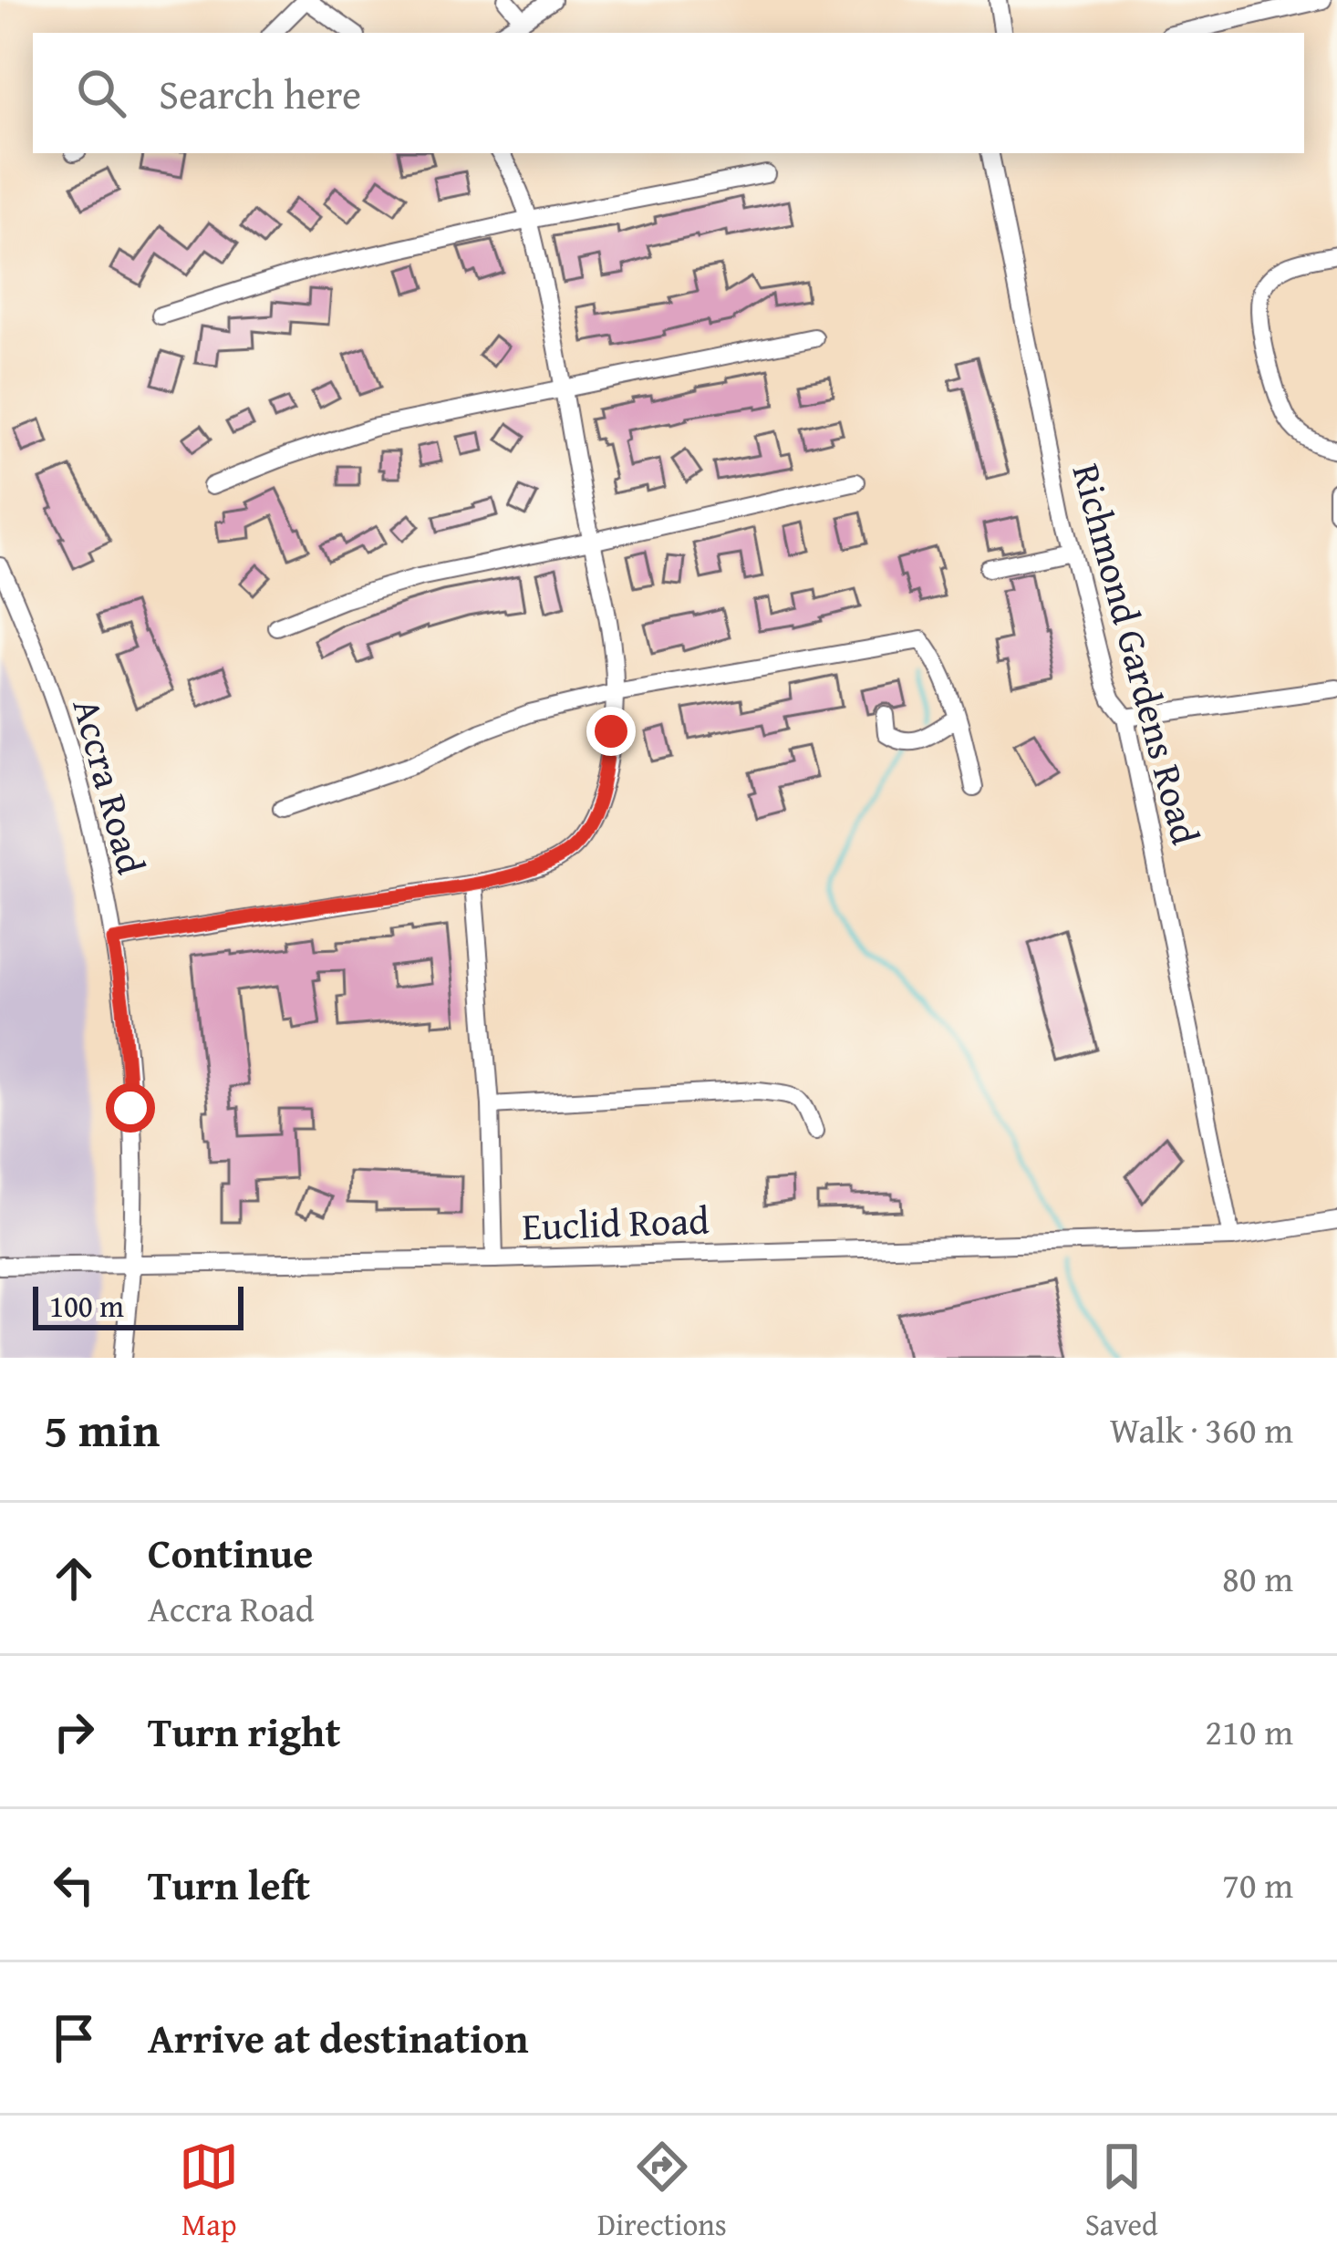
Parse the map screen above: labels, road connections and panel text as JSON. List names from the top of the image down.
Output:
{
  "streets": {
    "street": ["Richmond Gardens Road", "Accra Road", "Euclid Road"]
  },
  "crossings": [
    ["Richmond Gardens Road", "Euclid Road"],
    ["Accra Road", "Euclid Road"]
  ],
  "scale_bar": "100 m",
  "page": {
    "search": "Search here",
    "scale": "100 m",
    "heading": ["5 min", "Walk · 360 m"],
    "list": [
      ["Continue", "Accra Road", "80 m"],
      ["Turn right", "210 m"],
      ["Turn left", "70 m"],
      "Arrive at destination"
    ],
    "nav": ["Map", "Directions", "Saved"]
  }
}
